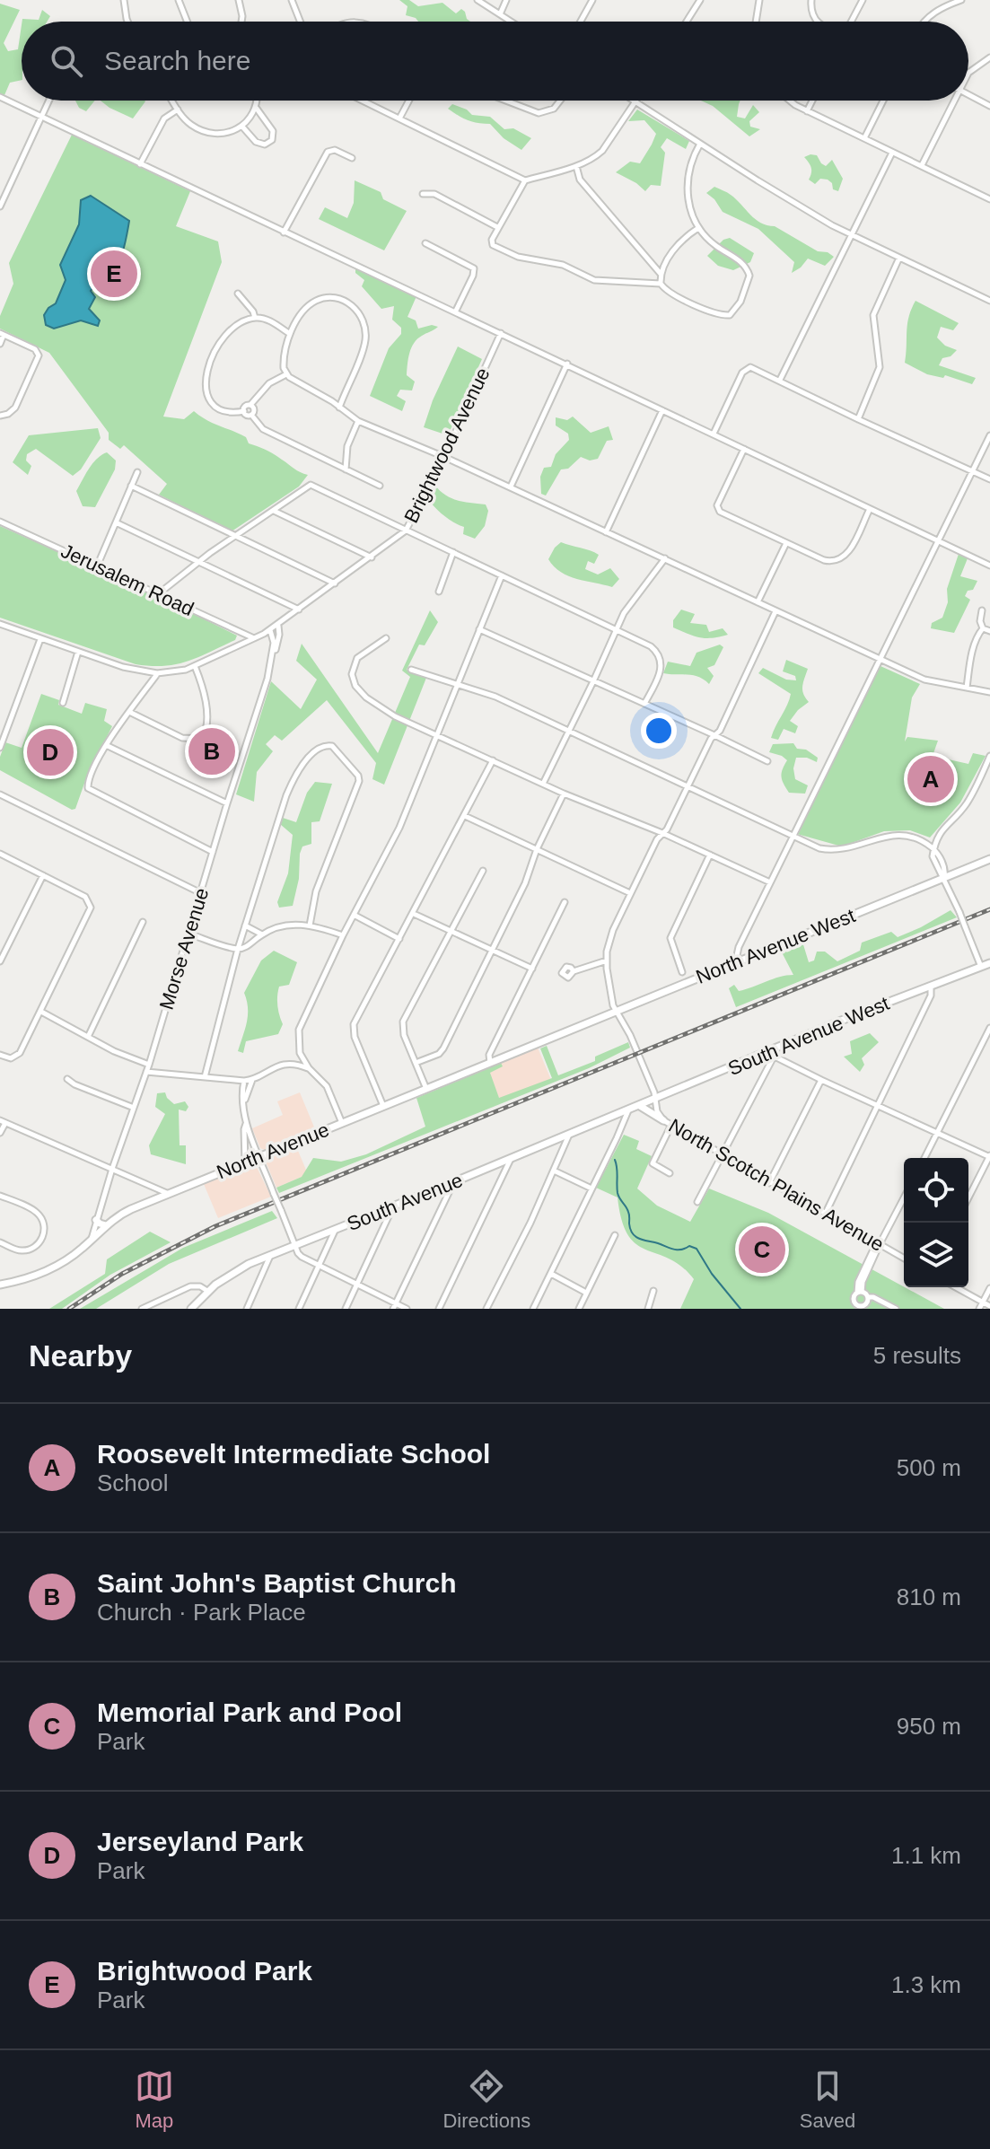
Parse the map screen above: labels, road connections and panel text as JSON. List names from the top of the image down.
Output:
{
  "streets": {
    "main road": [
      "North Avenue West",
      "South Avenue West",
      "North Avenue",
      "South Avenue"
    ],
    "street": [
      "Brightwood Avenue",
      "Jerusalem Road",
      "Morse Avenue",
      "North Scotch Plains Avenue"
    ]
  },
  "crossings": [
    ["Brightwood Avenue", "Jerusalem Road"],
    ["Brightwood Avenue", "Morse Avenue"],
    ["North Avenue West", "North Avenue"],
    ["North Avenue West", "North Scotch Plains Avenue"],
    ["Morse Avenue", "North Avenue"],
    ["South Avenue West", "North Scotch Plains Avenue"],
    ["South Avenue West", "South Avenue"]
  ],
  "page": {
    "search": "Search here",
    "pins": [
      "E",
      "B",
      "D",
      "A",
      "C"
    ],
    "heading": ["Nearby", "5 results"],
    "list": [
      {
        "mark": "A",
        "name": "Roosevelt Intermediate School",
        "note": "School",
        "value": "500 m"
      },
      {
        "mark": "B",
        "name": "Saint John's Baptist Church",
        "note": "Church · Park Place",
        "value": "810 m"
      },
      {
        "mark": "C",
        "name": "Memorial Park and Pool",
        "note": "Park",
        "value": "950 m"
      },
      {
        "mark": "D",
        "name": "Jerseyland Park",
        "note": "Park",
        "value": "1.1 km"
      },
      {
        "mark": "E",
        "name": "Brightwood Park",
        "note": "Park",
        "value": "1.3 km"
      }
    ],
    "nav": ["Map", "Directions", "Saved"]
  }
}
